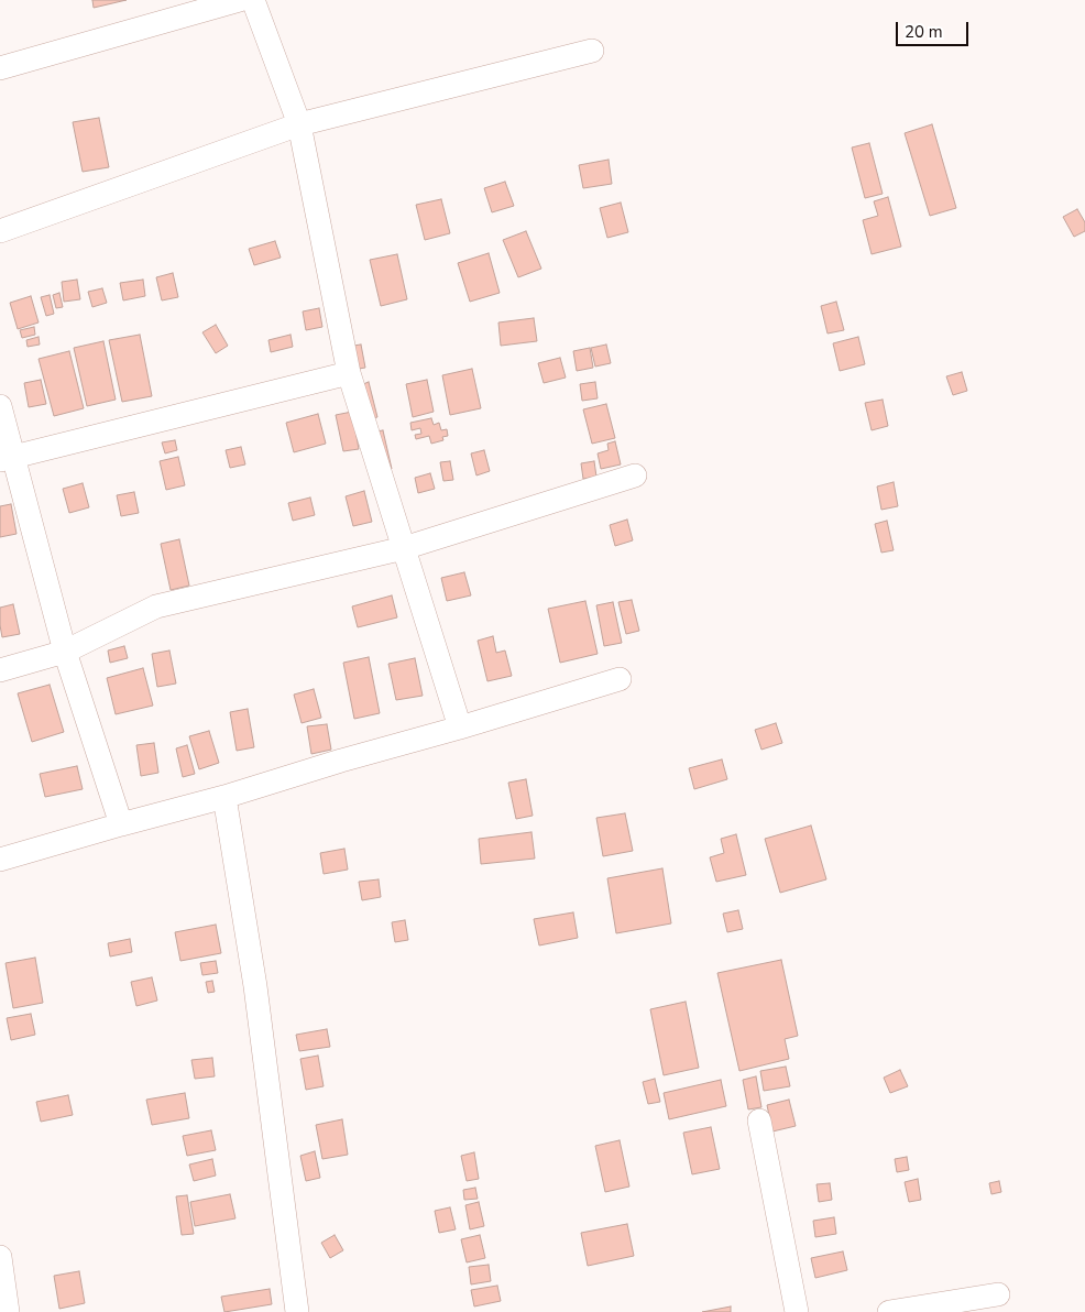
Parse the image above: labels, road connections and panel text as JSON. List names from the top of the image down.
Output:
{
  "scale_bar": "20 m"
}
